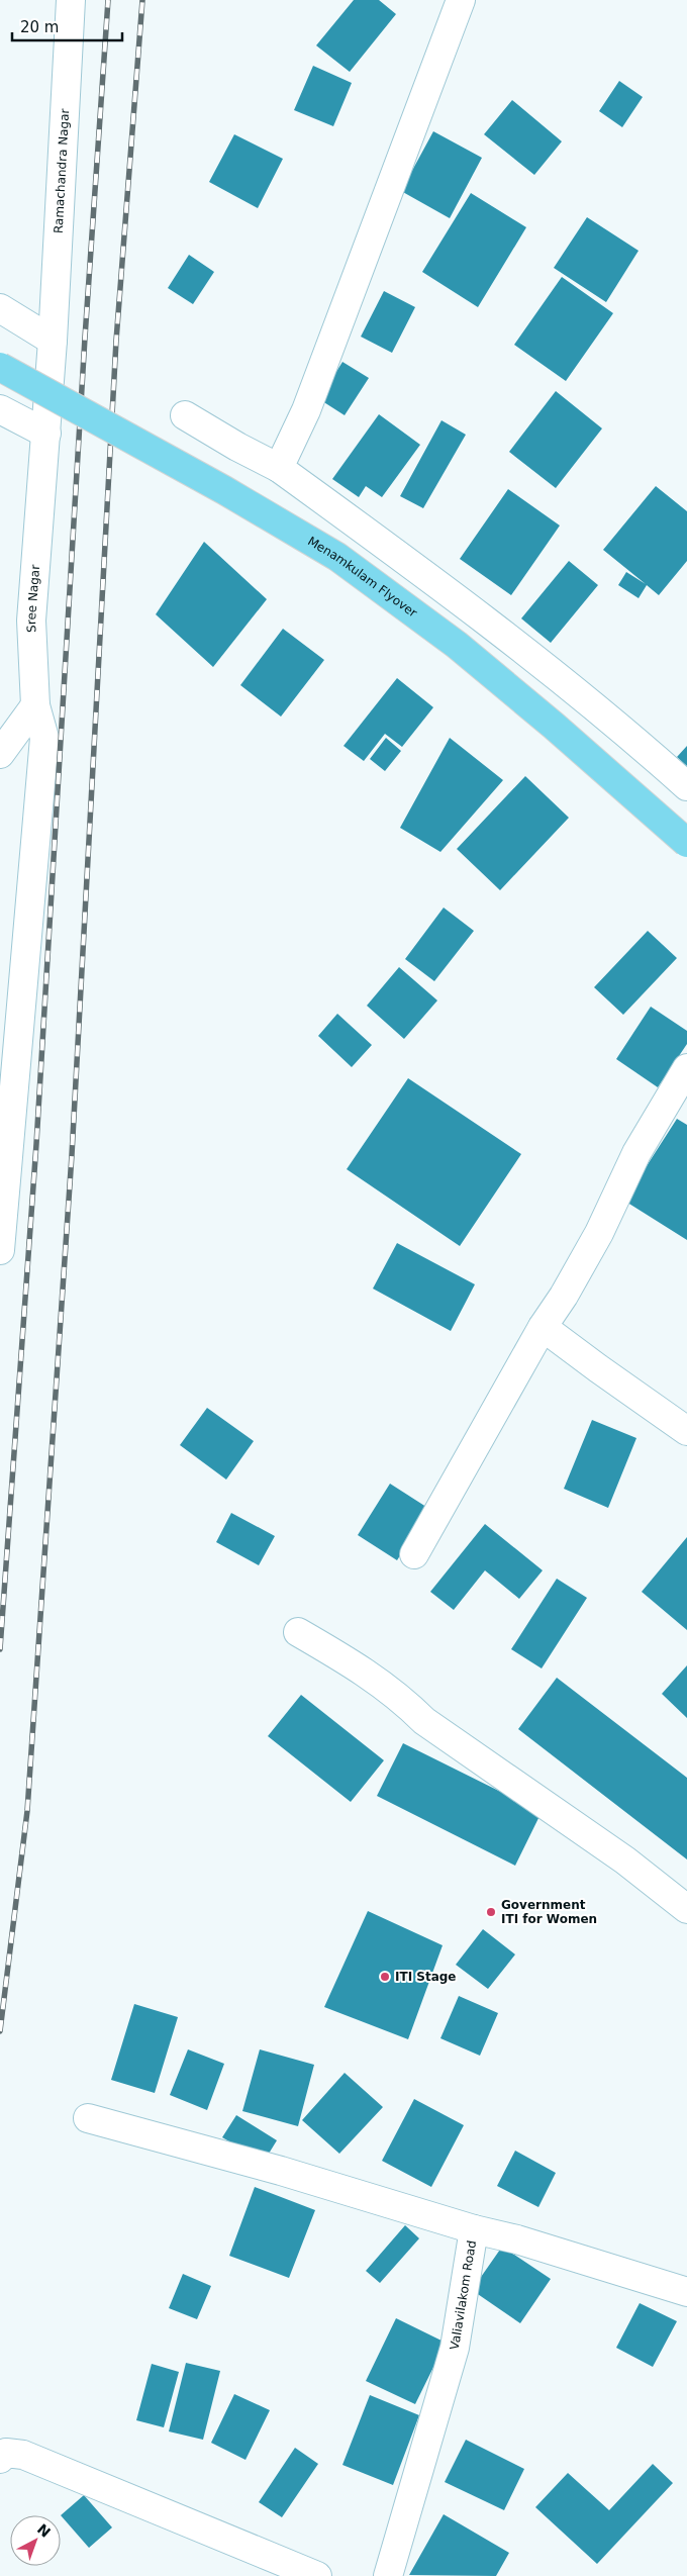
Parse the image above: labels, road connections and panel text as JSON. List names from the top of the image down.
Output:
{
  "streets": {
    "main road": ["Menamkulam Flyover"],
    "street": ["Ramachandra Nagar", "Sree Nagar", "Valiavilakom Road"]
  },
  "crossings": [
    ["Ramachandra Nagar", "Sree Nagar"]
  ],
  "places": ["Government ITI for Women", "ITI Stage"],
  "scale_bar": "20 m",
  "north": "top right"
}
